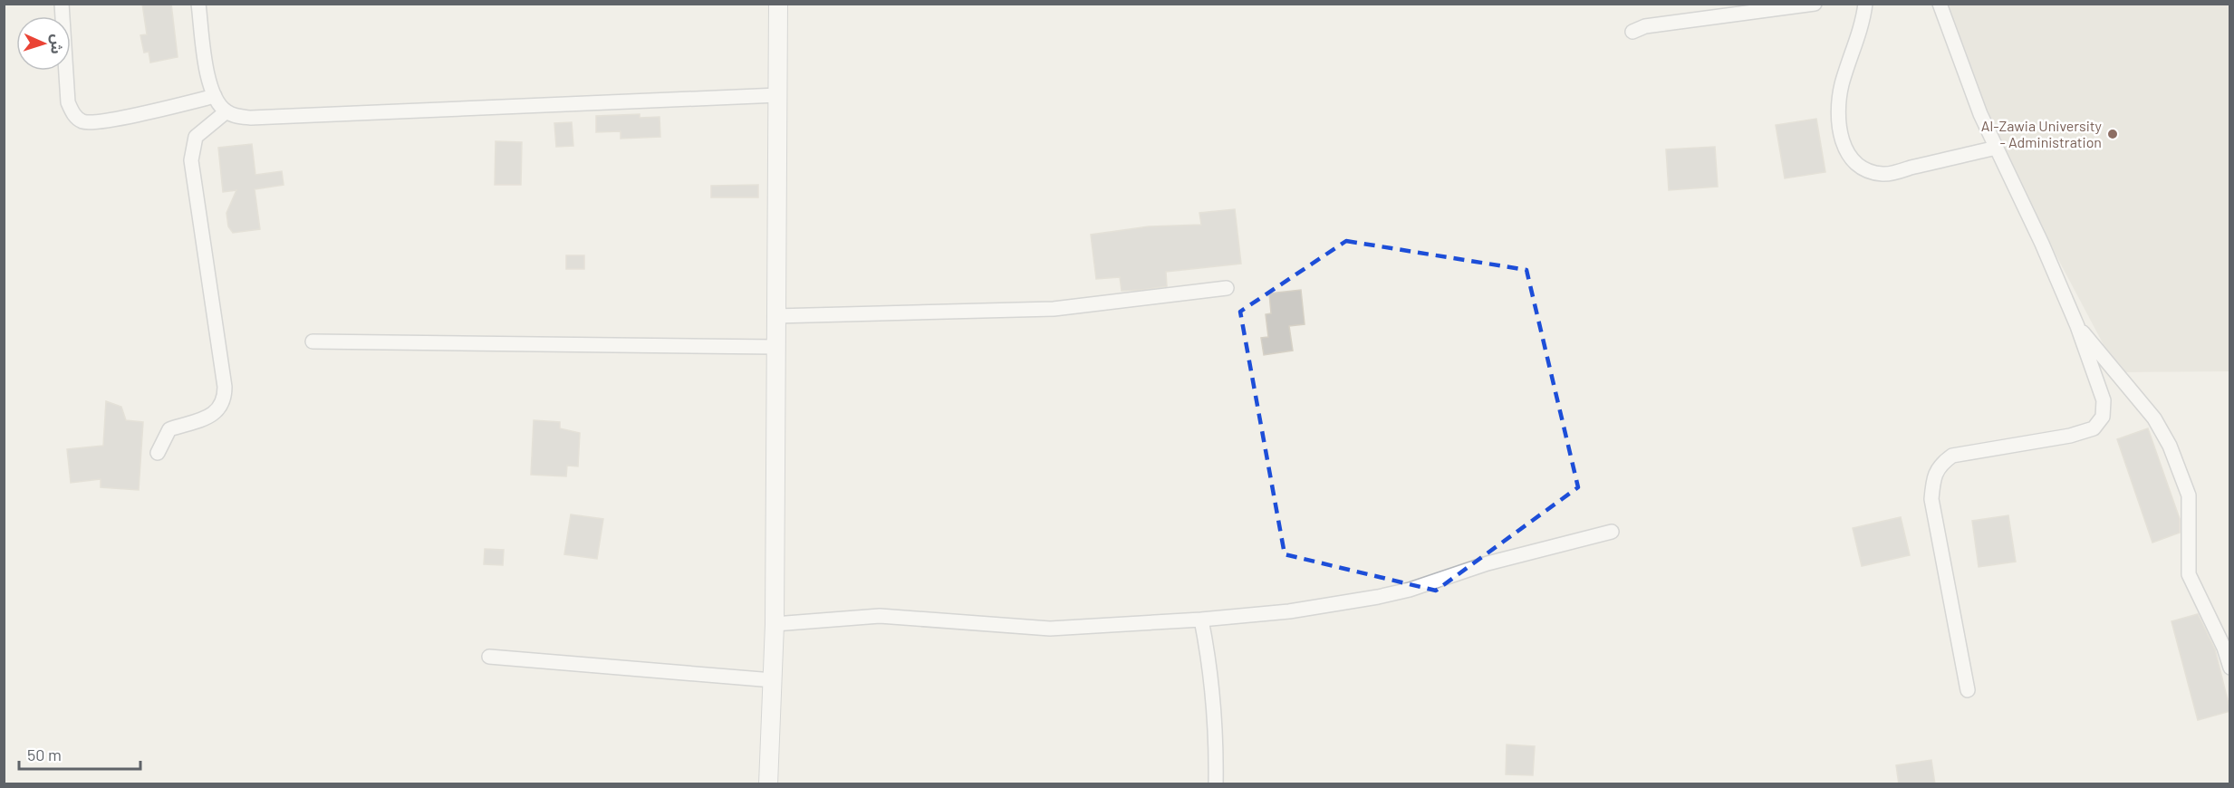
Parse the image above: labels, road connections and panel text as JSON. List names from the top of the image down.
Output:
{
  "places": ["Al-Zawia University - Administration"],
  "scale_bar": "50 m",
  "north": "right"
}
